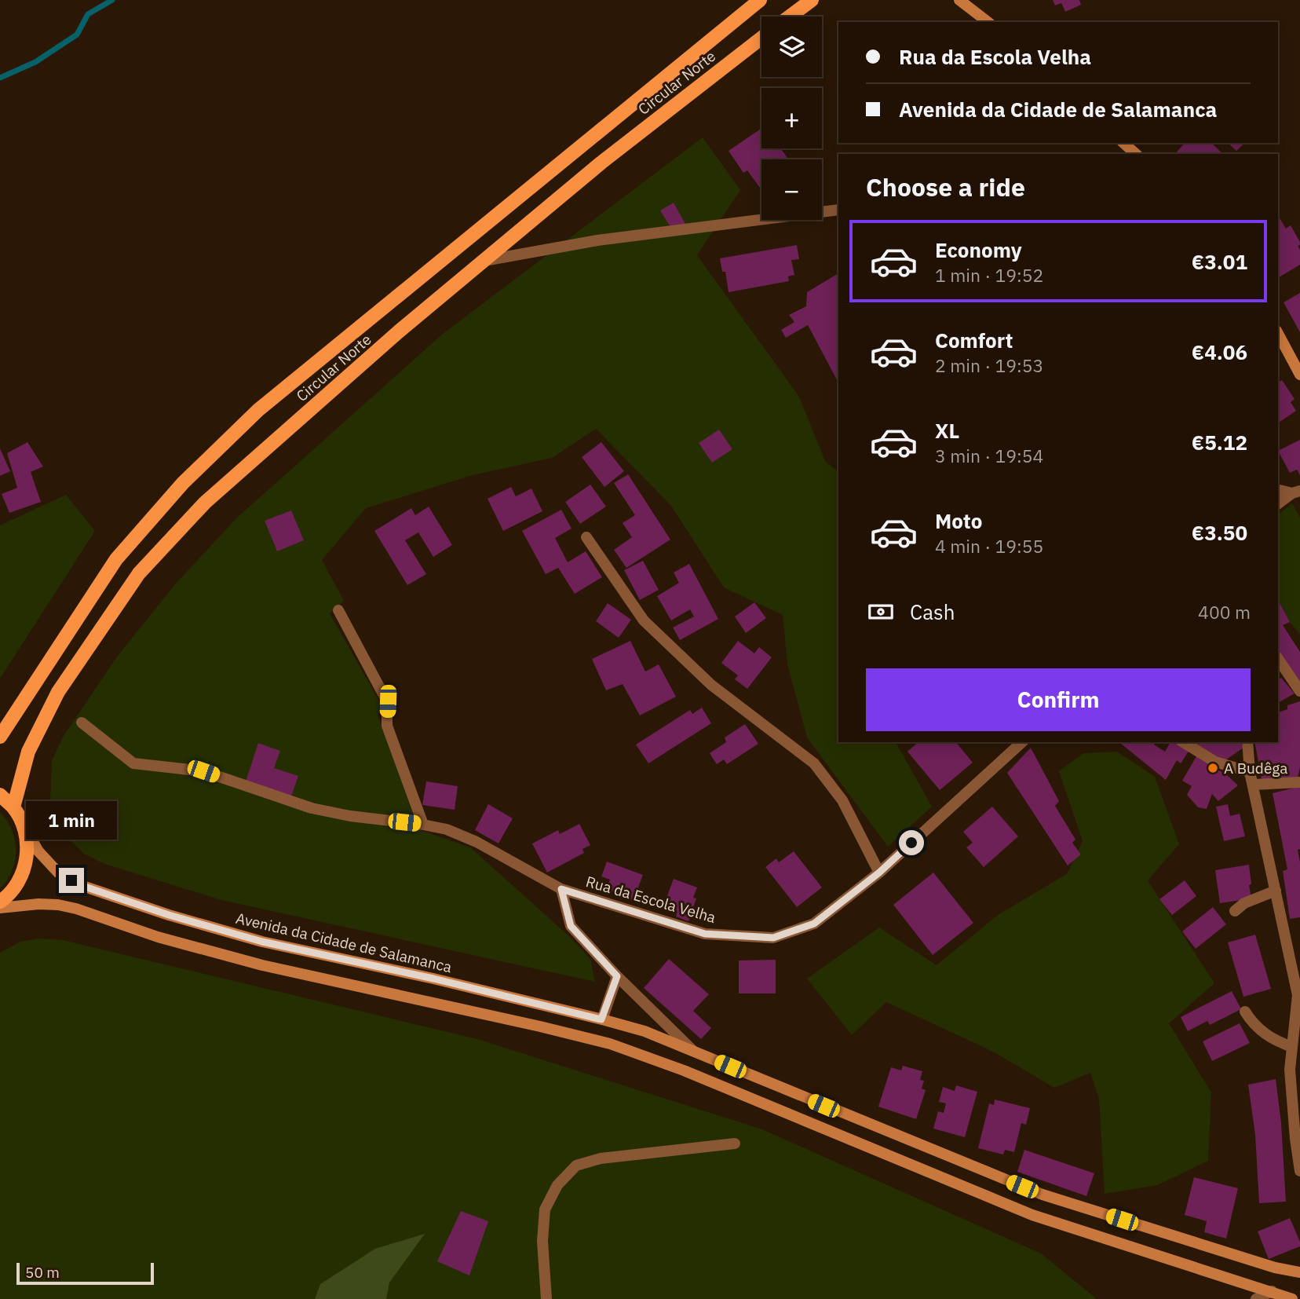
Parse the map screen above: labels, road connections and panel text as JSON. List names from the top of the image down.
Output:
{
  "streets": {
    "main road": ["Circular Norte"],
    "street": ["Rua da Escola Velha", "Avenida da Cidade de Salamanca"]
  },
  "places": ["A Budêga"],
  "scale_bar": "50 m",
  "page": {
    "map_buttons": ["+", "−"],
    "banner": ["Rua da Escola Velha", "Avenida da Cidade de Salamanca"],
    "heading": "Choose a ride",
    "list": [
      {
        "name": "Economy",
        "note": "1 min · 19:52",
        "value": "€3.01"
      },
      {
        "name": "Comfort",
        "note": "2 min · 19:53",
        "value": "€4.06"
      },
      {
        "name": "XL",
        "note": "3 min · 19:54",
        "value": "€5.12"
      },
      {
        "name": "Moto",
        "note": "4 min · 19:55",
        "value": "€3.50"
      }
    ],
    "pay": ["Cash", "400 m"],
    "buttons": "Confirm",
    "bubble": "1 min",
    "scale": "50 m"
  }
}
